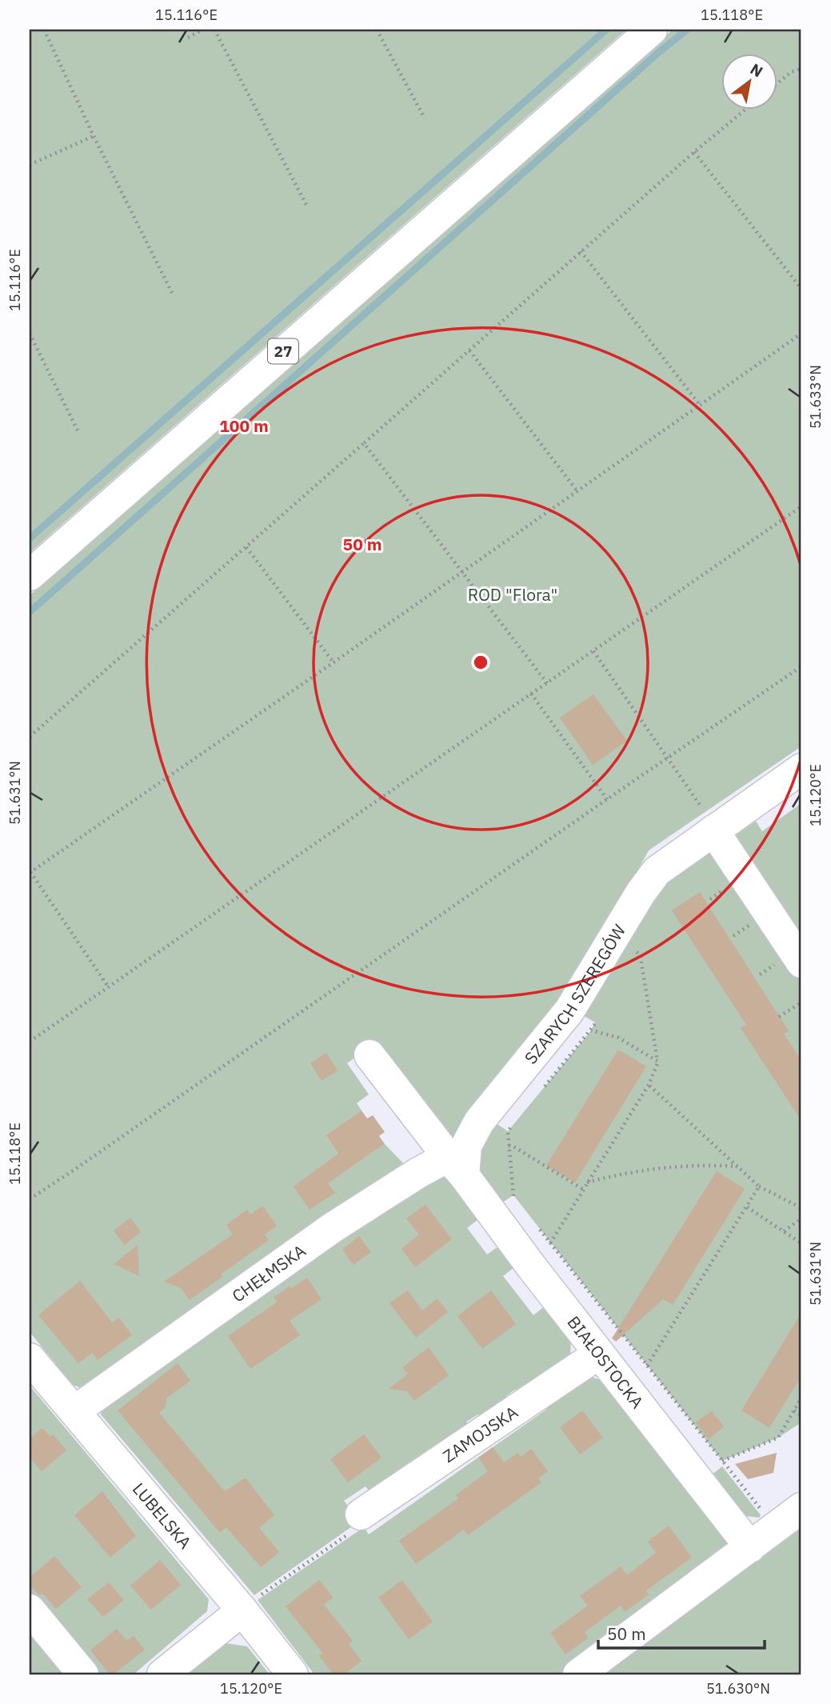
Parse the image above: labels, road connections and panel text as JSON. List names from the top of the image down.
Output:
{
  "streets": {
    "street": [
      "27",
      "SZARYCH SZEREGÓW",
      "CHEŁMSKA",
      "BIAŁOSTOCKA",
      "ZAMOJSKA",
      "LUBELSKA"
    ]
  },
  "crossings": [
    ["SZARYCH SZEREGÓW", "CHEŁMSKA"],
    ["SZARYCH SZEREGÓW", "BIAŁOSTOCKA"],
    ["CHEŁMSKA", "BIAŁOSTOCKA"],
    ["CHEŁMSKA", "LUBELSKA"],
    ["BIAŁOSTOCKA", "ZAMOJSKA"]
  ],
  "parks": ["ROD \"Flora\""],
  "scale_bar": "50 m",
  "north": "top right",
  "coordinates": [
    "15.116°E",
    "15.118°E",
    "51.633°N",
    "51.631°N",
    "15.120°E",
    "51.630°N"
  ],
  "rings": ["100 m", "50 m"]
}
